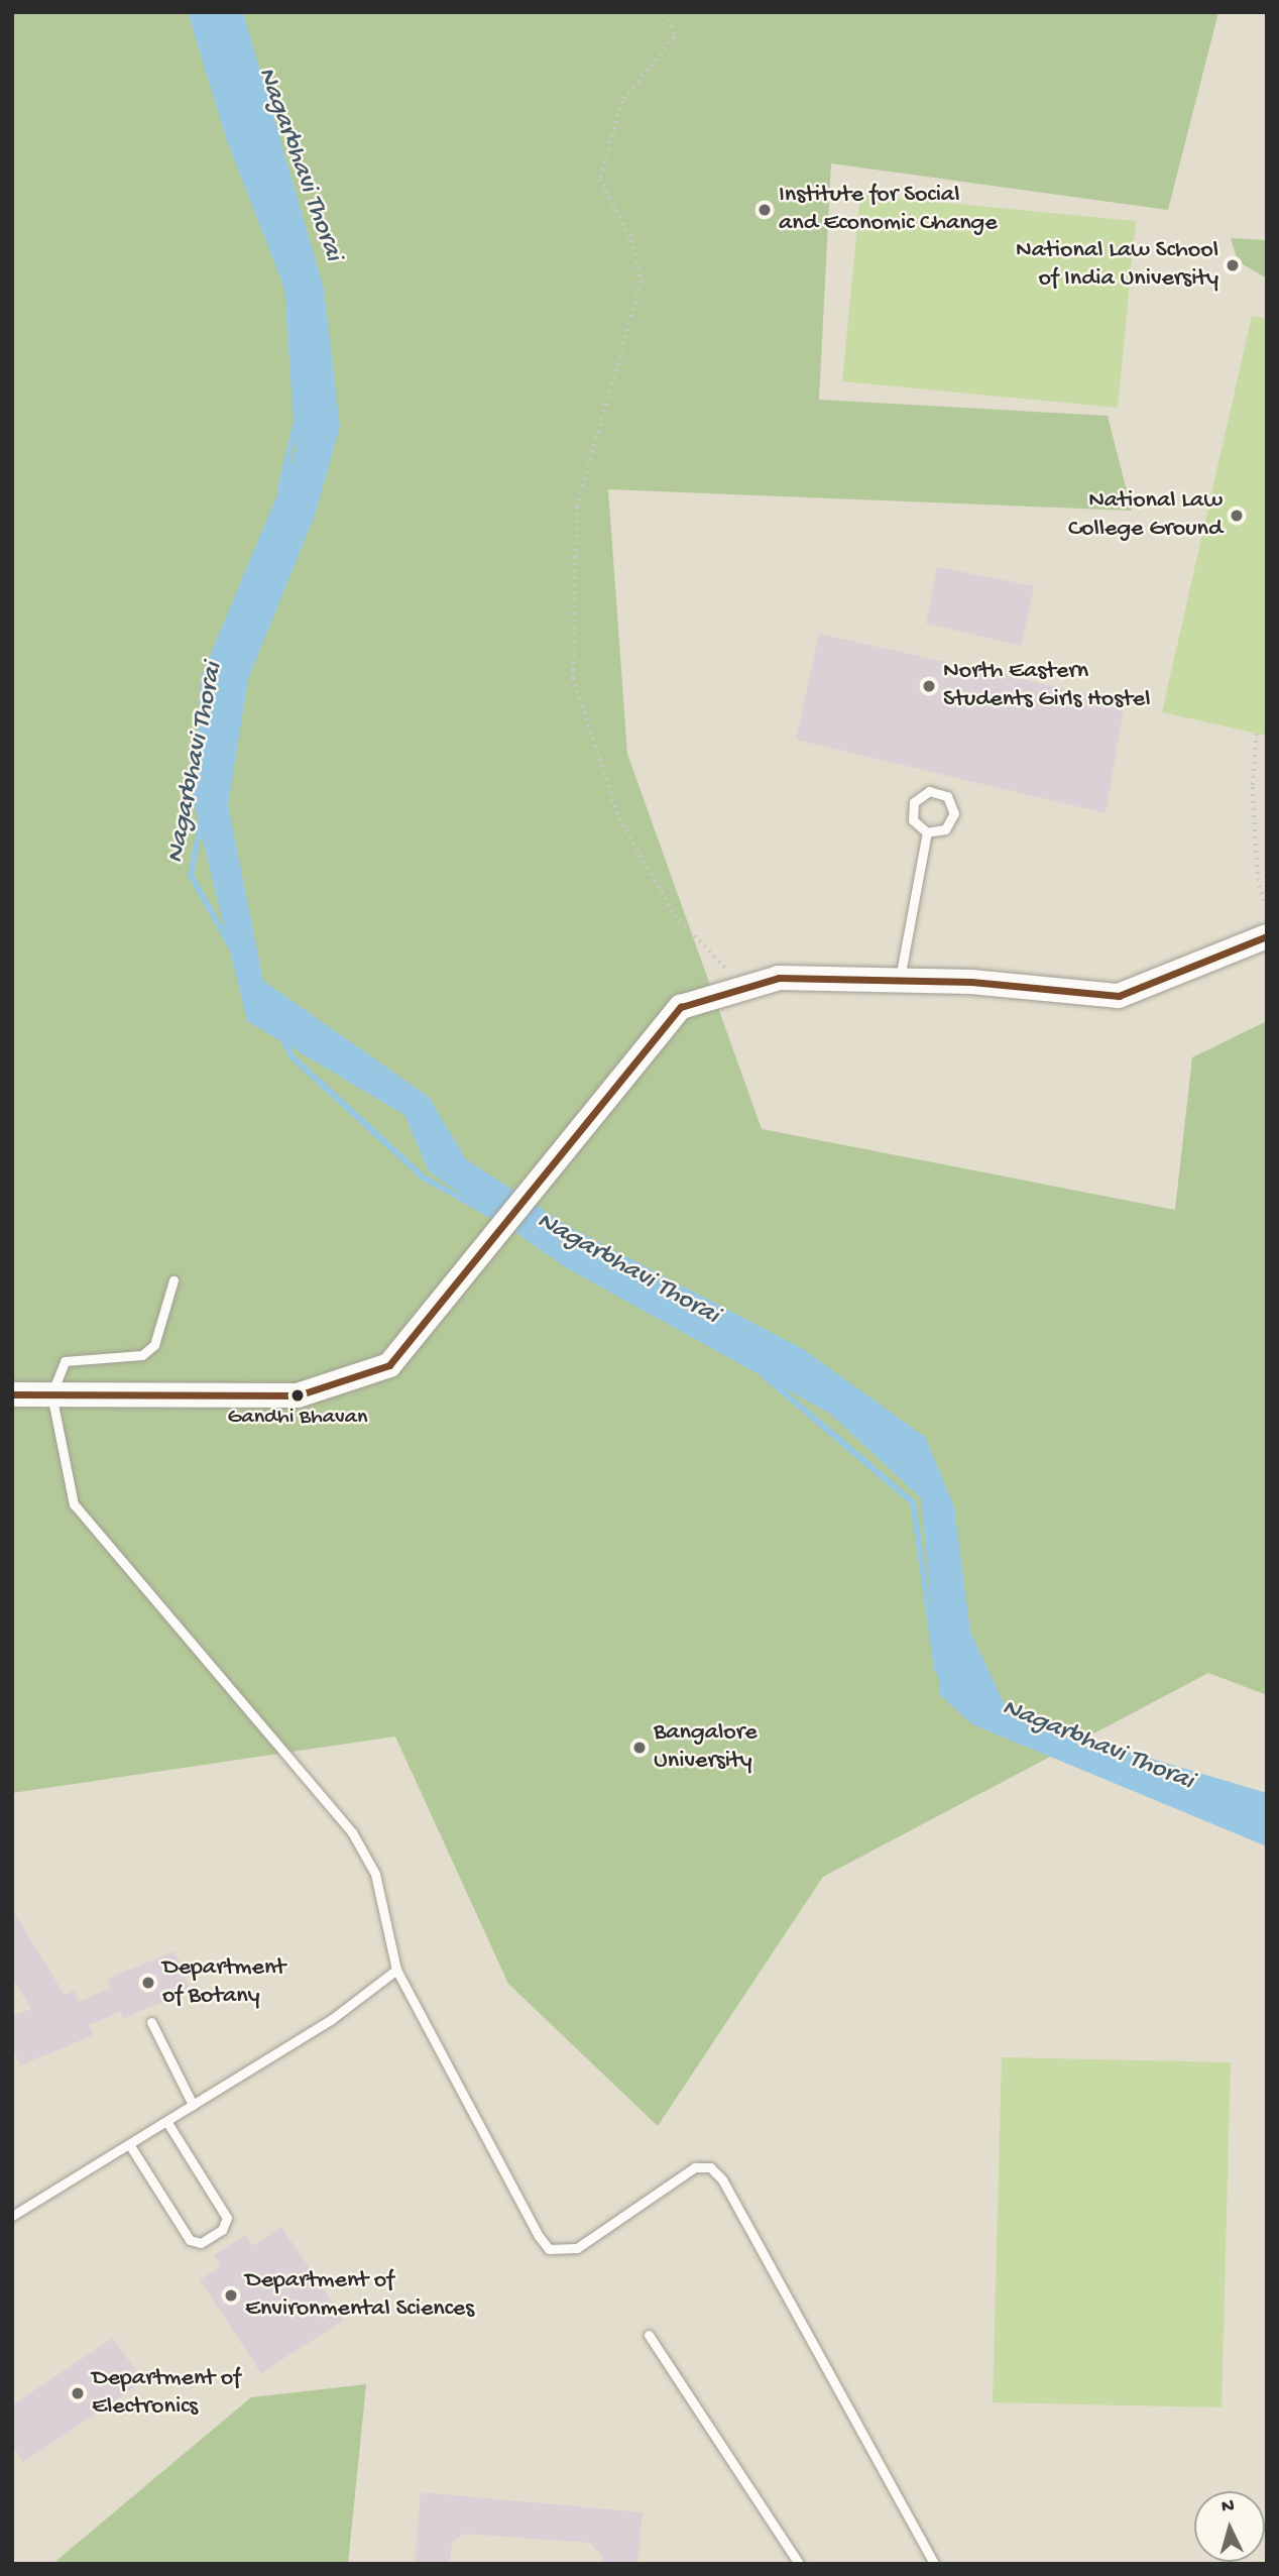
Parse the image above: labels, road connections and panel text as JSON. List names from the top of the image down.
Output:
{
  "water": ["Nagarbhavi Thorai"],
  "places": [
    "Institute for Social and Economic Change",
    "National Law School of India University",
    "National Law College Ground",
    "North Eastern Students Girls Hostel",
    "Gandhi Bhavan",
    "Bangalore University",
    "Department of Botany",
    "Department of Environmental Sciences",
    "Department of Electronics"
  ],
  "north": "top"
}
